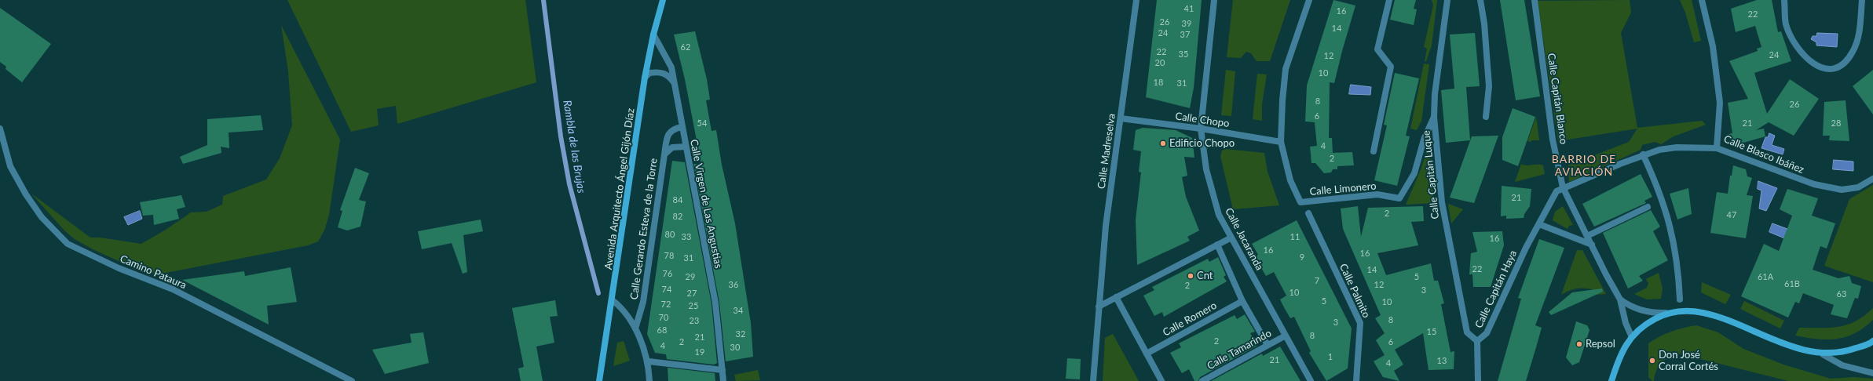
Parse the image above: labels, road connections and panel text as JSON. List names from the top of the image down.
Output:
{
  "streets": {
    "main road": ["Avenida Arquitecto Ángel Gijón Díaz"],
    "street": [
      "Calle Capitán Blanco",
      "Calle Chopo",
      "Calle Madreselva",
      "Calle Blasco Ibáñez",
      "Calle Capitán Luque",
      "Calle Limonero",
      "Calle Virgen de Las Angustias",
      "Calle Gerardo Esteva de la Torre",
      "Calle Jacaranda",
      "Camino Pataura",
      "Calle Capitán Haya",
      "Calle Palmito",
      "Calle Romero",
      "Calle Tamarindo"
    ]
  },
  "crossings": [
    ["Calle Capitán Blanco", "Calle Capitán Haya"],
    ["Calle Chopo", "Calle Madreselva"],
    ["Calle Chopo", "Calle Limonero"],
    ["Calle Chopo", "Calle Jacaranda"],
    ["Calle Blasco Ibáñez", "Calle Capitán Haya"],
    ["Calle Capitán Luque", "Calle Limonero"],
    ["Calle Capitán Luque", "Calle Capitán Haya"],
    ["Avenida Arquitecto Ángel Gijón Díaz", "Calle Virgen de Las Angustias"],
    ["Avenida Arquitecto Ángel Gijón Díaz", "Calle Gerardo Esteva de la Torre"],
    ["Calle Virgen de Las Angustias", "Calle Gerardo Esteva de la Torre"],
    ["Calle Jacaranda", "Calle Tamarindo"]
  ],
  "districts": ["BARRIO DE AVIACIÓN"],
  "water": ["Rambla de las Brujas"],
  "places": [
    "Edificio Chopo",
    "Cnt",
    "Repsol",
    "Don José Corral Cortés"
  ],
  "house_numbers": [
    "41",
    "16",
    "22",
    "26",
    "39",
    "14",
    "24",
    "37",
    "62",
    "22",
    "35",
    "24",
    "12",
    "20",
    "10",
    "18",
    "31",
    "8",
    "26",
    "6",
    "54",
    "21",
    "28",
    "4",
    "2",
    "21",
    "84",
    "2",
    "47",
    "82",
    "80",
    "33",
    "11",
    "16",
    "16",
    "16",
    "78",
    "9",
    "31",
    "22",
    "14",
    "76",
    "29",
    "5",
    "61A",
    "7",
    "61B",
    "36",
    "12",
    "2",
    "74",
    "3",
    "10",
    "27",
    "63",
    "5",
    "10",
    "72",
    "25",
    "34",
    "70",
    "8",
    "23",
    "3",
    "68",
    "15",
    "32",
    "8",
    "21",
    "2",
    "2",
    "6",
    "4",
    "30",
    "19",
    "1",
    "21",
    "13",
    "4"
  ]
}
